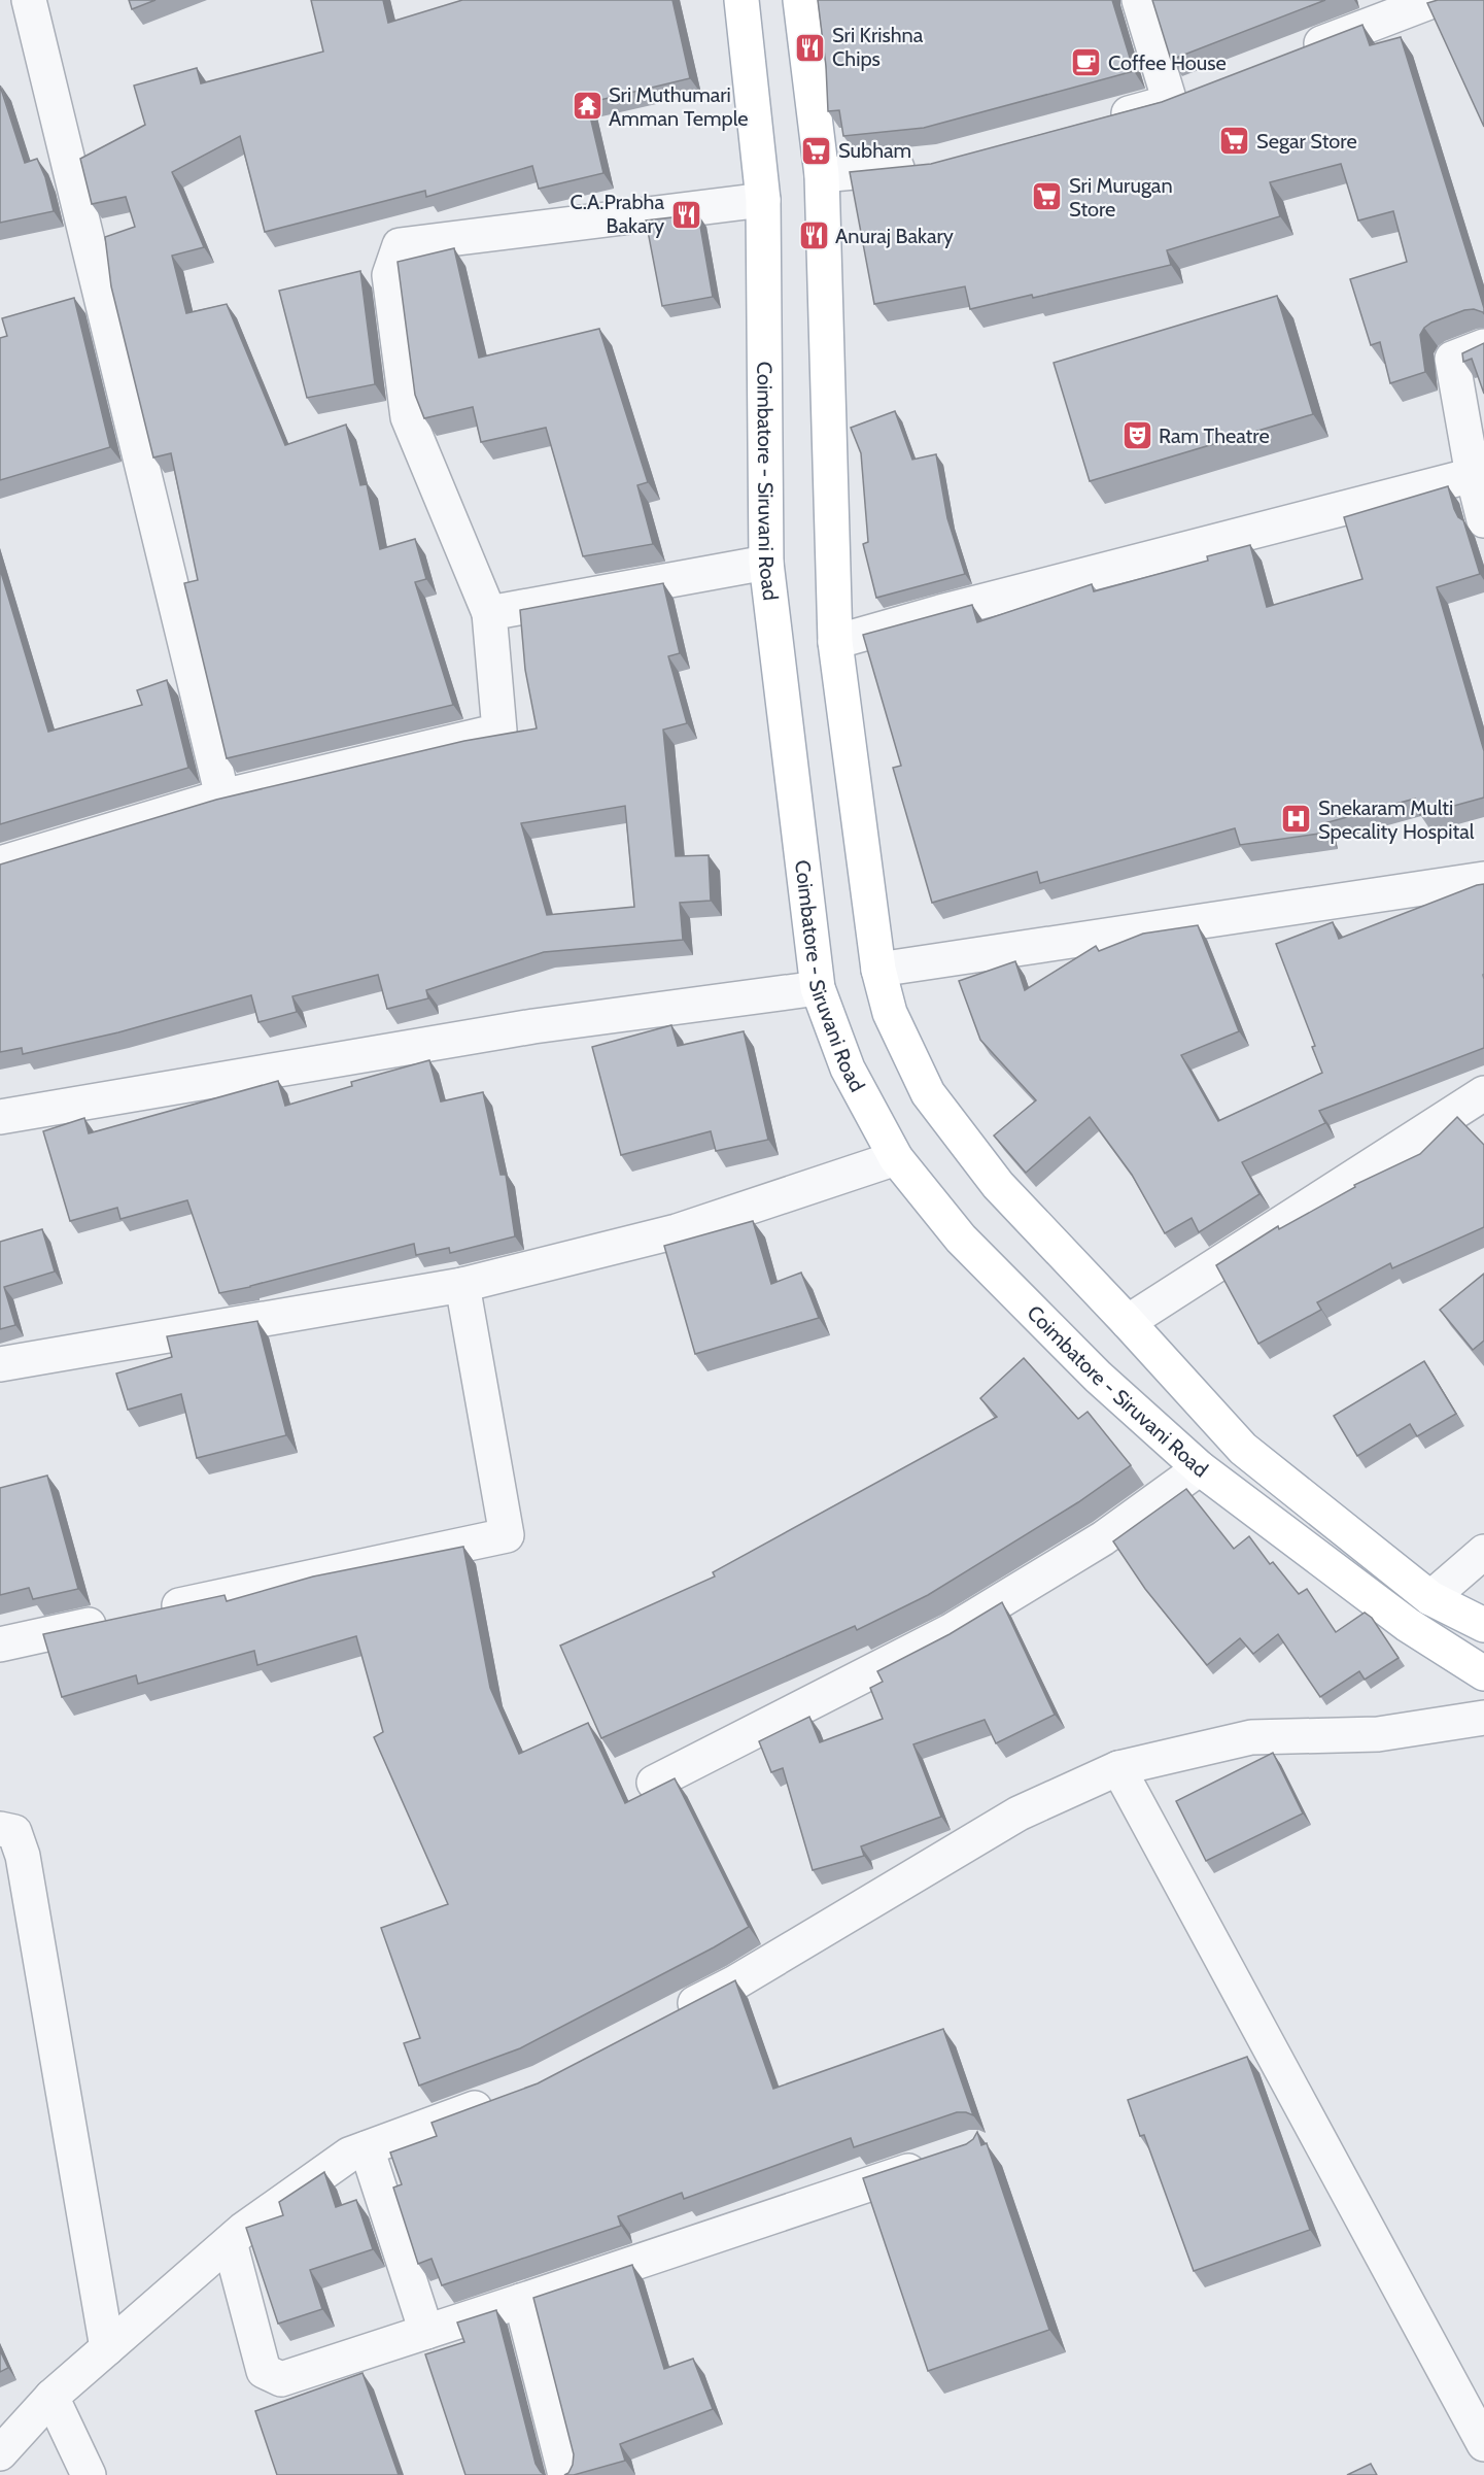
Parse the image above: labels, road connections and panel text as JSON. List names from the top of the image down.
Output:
{
  "streets": {
    "main road": ["Coimbatore - Siruvani Road"]
  },
  "places": {
    "restaurant": ["Sri Krishna Chips", "C.A.Prabha Bakary", "Anuraj Bakary"],
    "cafe": ["Coffee House"],
    "temple": ["Sri Muthumari Amman Temple"],
    "supermarket": ["Segar Store", "Subham", "Sri Murugan Store"],
    "theatre": ["Ram Theatre"],
    "hospital": ["Snekaram Multi Specality Hospital"]
  }
}
